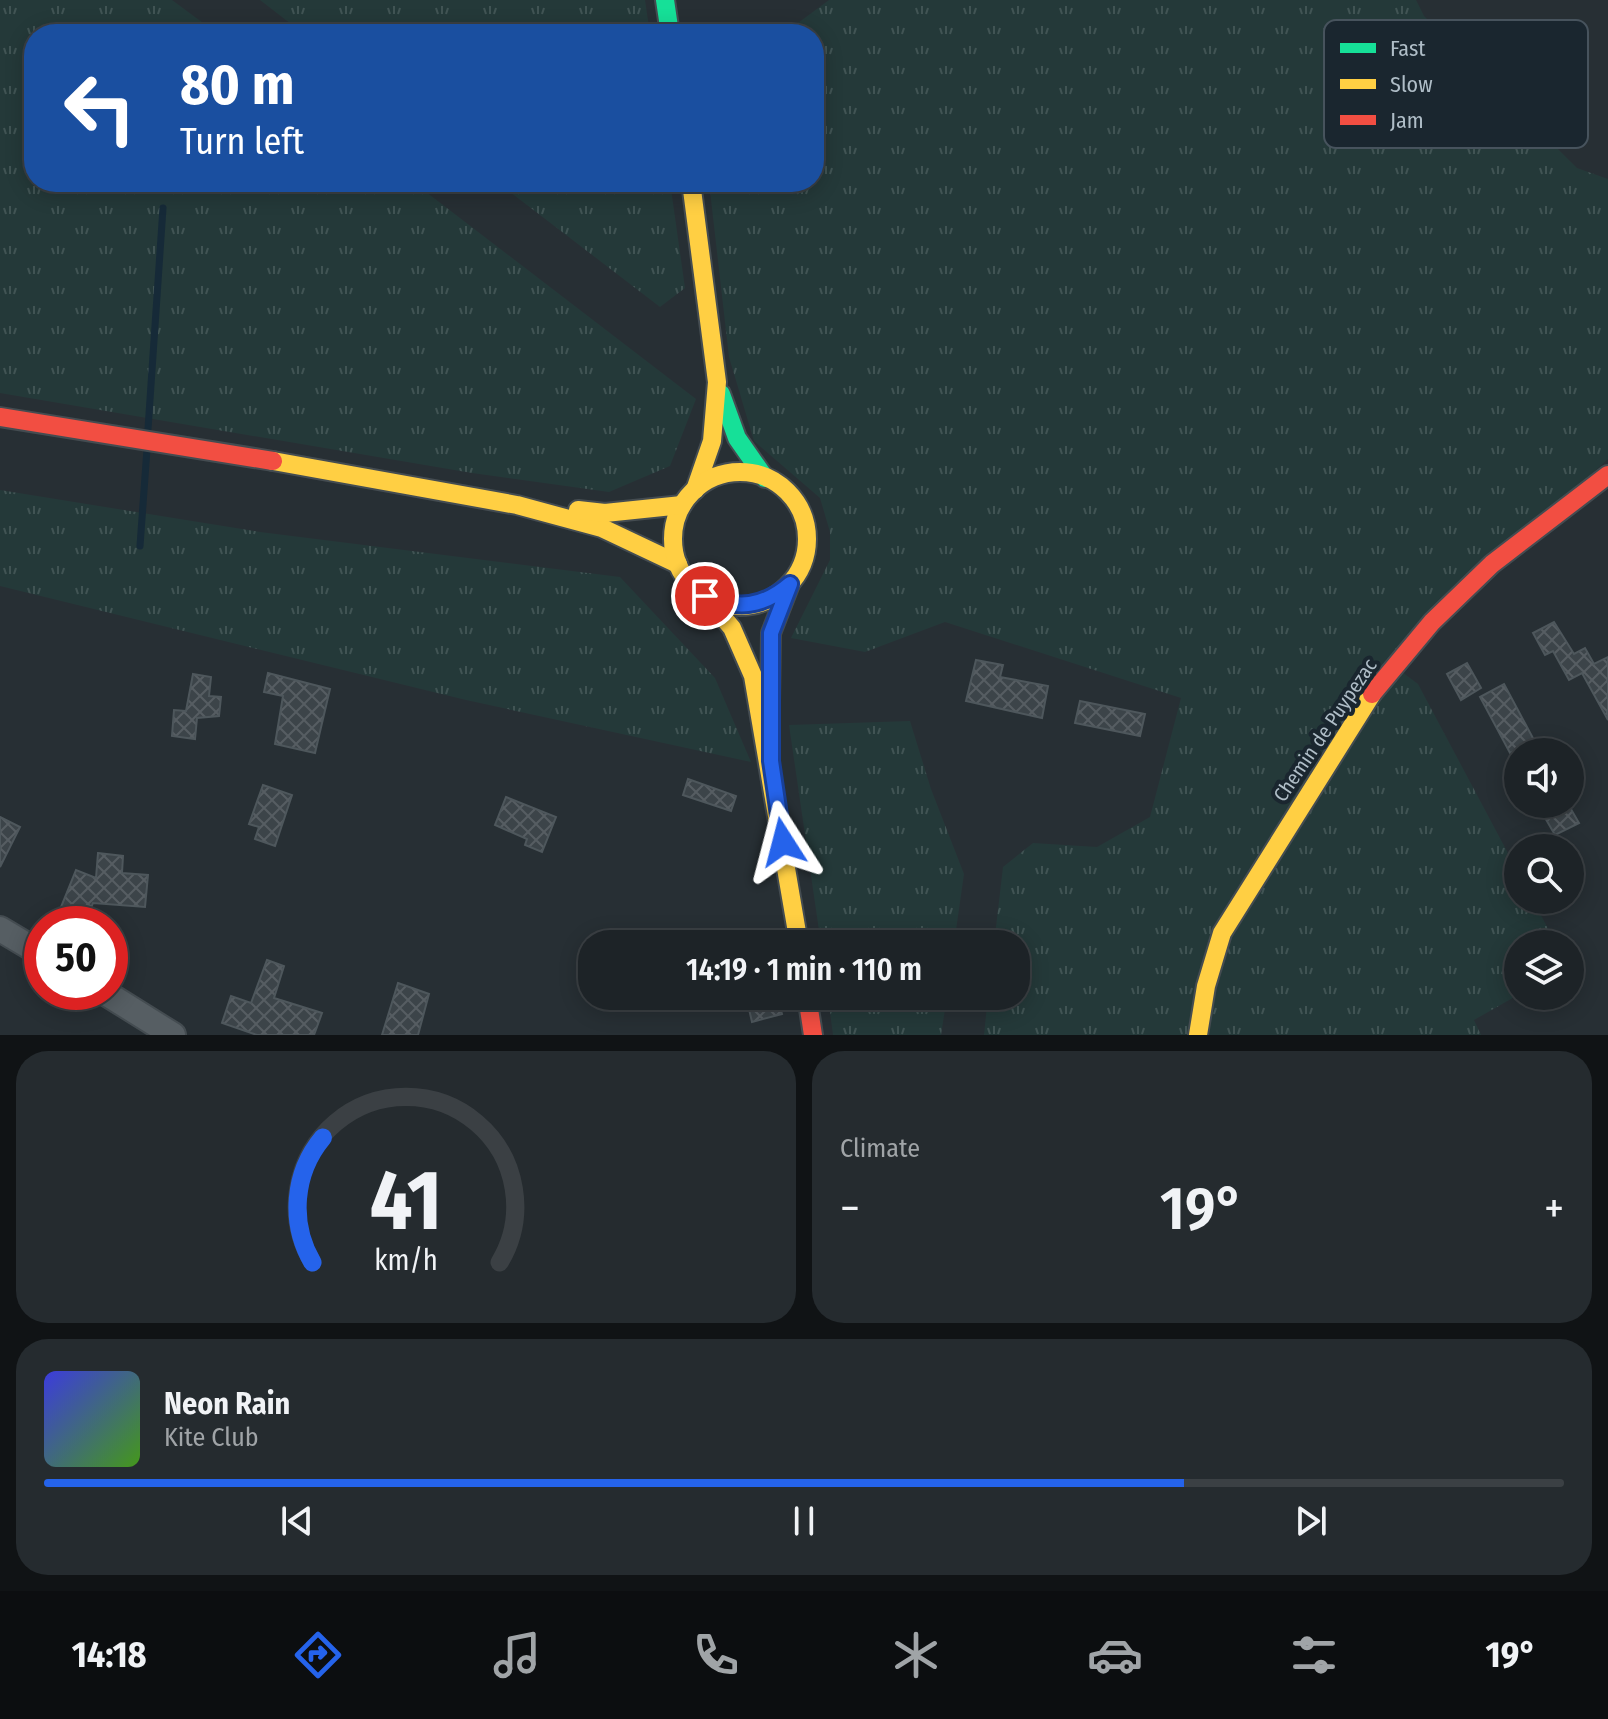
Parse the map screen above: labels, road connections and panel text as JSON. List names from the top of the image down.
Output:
{
  "streets": {
    "main road": ["Chemin de Puypezac"]
  },
  "legend": ["Fast", "Slow", "Jam"],
  "page": {
    "turn": ["80 m", "Turn left"],
    "limit": "50",
    "trip": "14:19 · 1 min · 110 m",
    "tile": "Climate",
    "heat": ["−", "19°", "+"],
    "song": ["Neon Rain", "Kite Club"],
    "tabs": ["14:18", "19°"],
    "gauge": ["41", "km/h"]
  }
}
